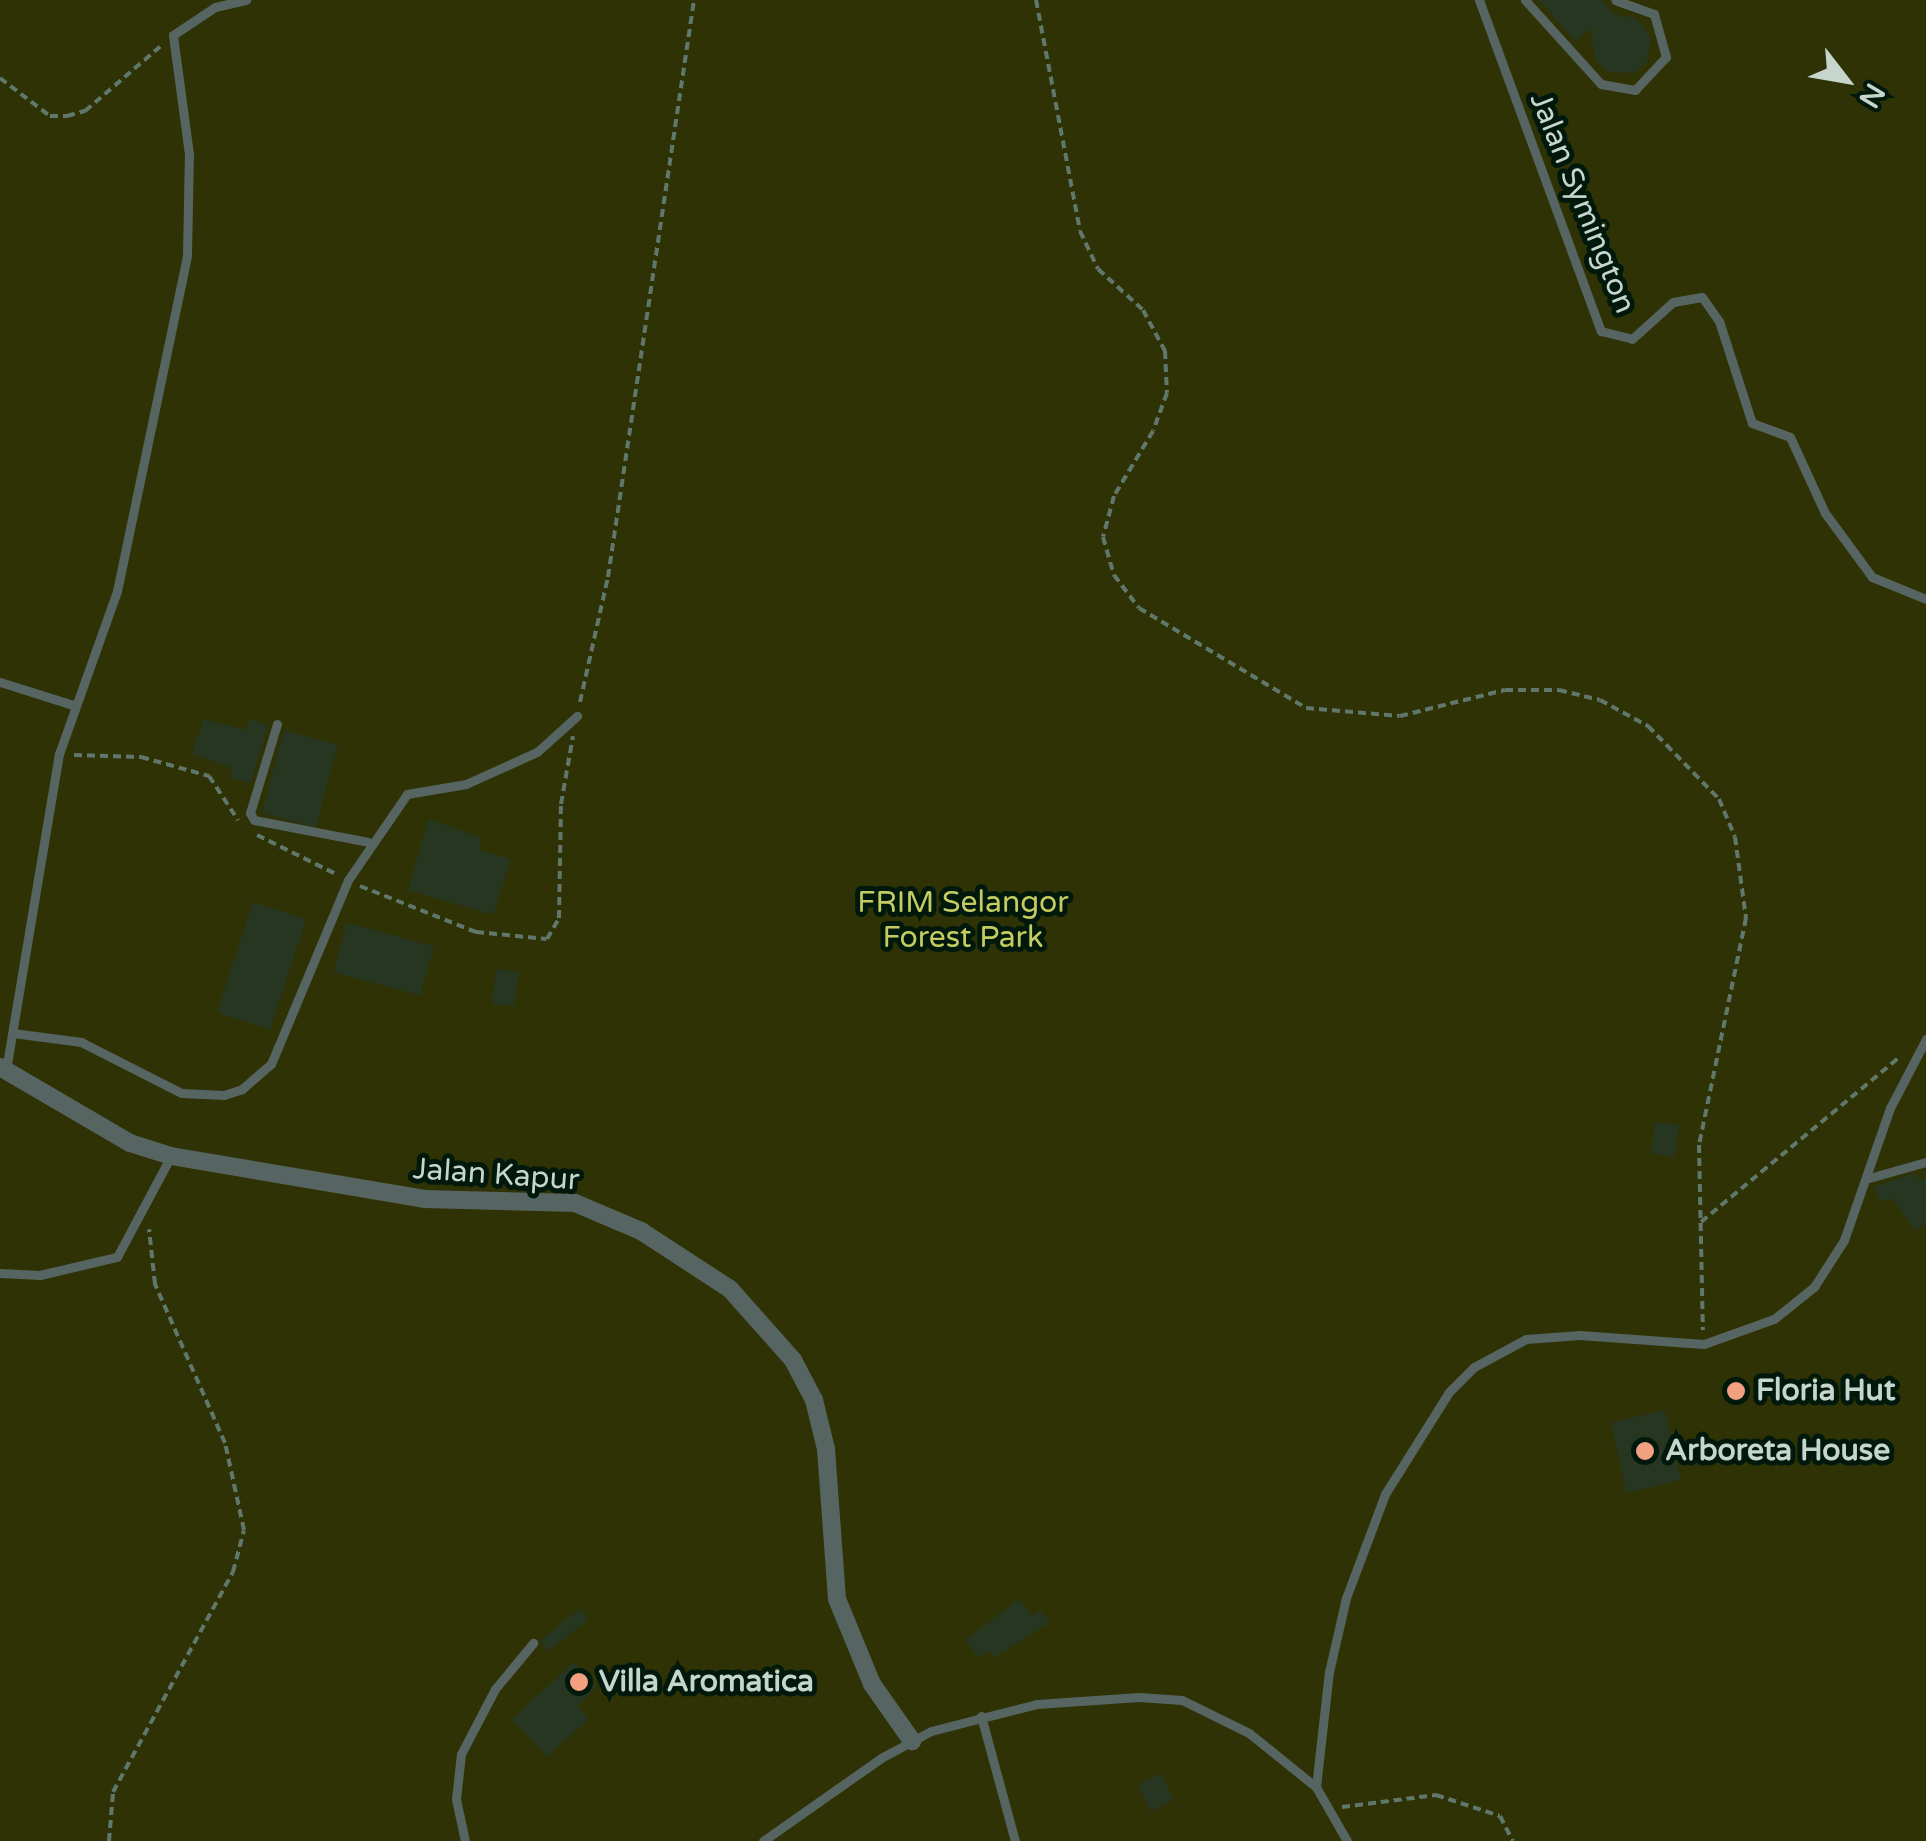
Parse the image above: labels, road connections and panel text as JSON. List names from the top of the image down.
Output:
{
  "streets": {
    "street": ["Jalan Kapur"],
    "lane": ["Jalan Symington"]
  },
  "parks": ["FRIM Selangor Forest Park"],
  "places": ["Floria Hut", "Arboreta House", "Villa Aromatica"],
  "north": "bottom right"
}
